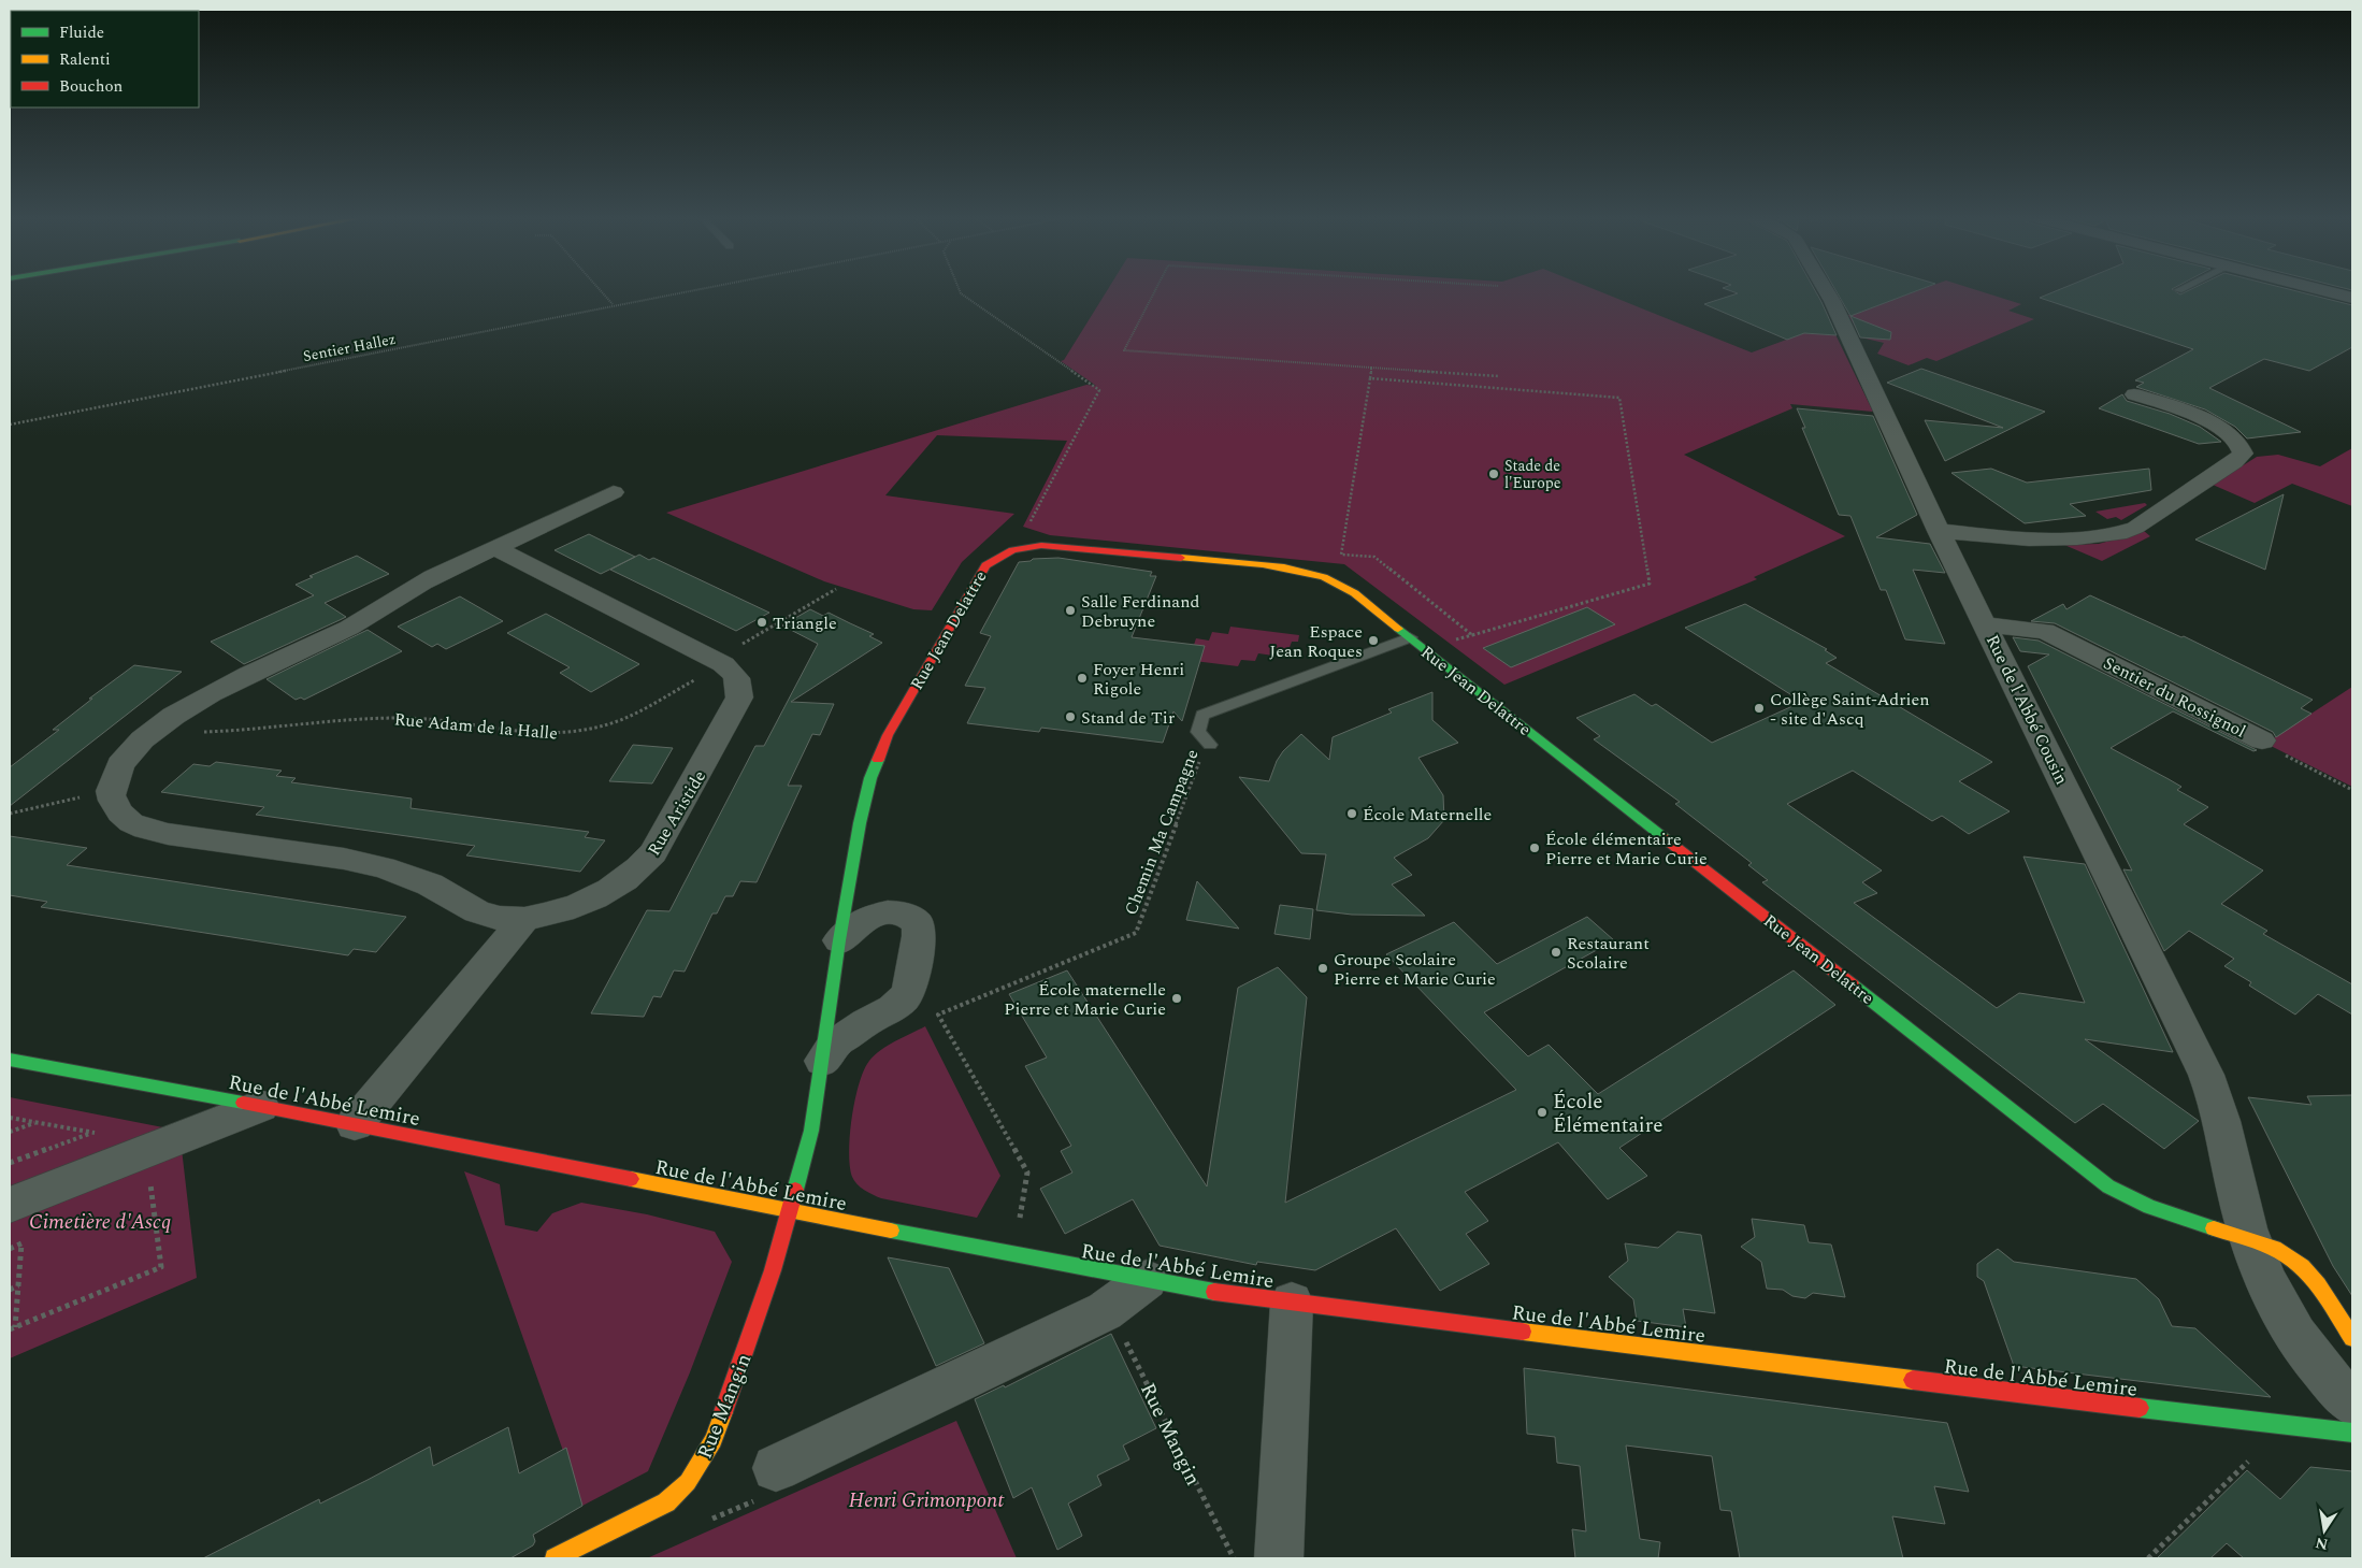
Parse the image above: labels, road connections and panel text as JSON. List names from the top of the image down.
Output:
{
  "streets": {
    "street": [
      "Rue Jean Delattre",
      "Sentier du Rossignol",
      "Rue de l'Abbé Cousin",
      "Rue Aristide",
      "Rue de l'Abbé Lemire",
      "Rue Mangin"
    ],
    "path": ["Sentier Hallez", "Rue Adam de la Halle", "Chemin Ma Campagne"]
  },
  "crossings": [
    ["Rue Jean Delattre", "Rue de l'Abbé Cousin"],
    ["Rue Jean Delattre", "Chemin Ma Campagne"],
    ["Rue Jean Delattre", "Rue de l'Abbé Lemire"],
    ["Rue Jean Delattre", "Rue Mangin"],
    ["Sentier du Rossignol", "Rue de l'Abbé Cousin"],
    ["Rue Adam de la Halle", "Rue Aristide"],
    ["Chemin Ma Campagne", "Rue de l'Abbé Lemire"],
    ["Rue de l'Abbé Lemire", "Rue Mangin"]
  ],
  "parks": ["Cimetière d'Ascq", "Henri Grimonpont"],
  "places": [
    "Stade de l'Europe",
    "Salle Ferdinand Debruyne",
    "Triangle",
    "Espace Jean Roques",
    "Foyer Henri Rigole",
    "Collège Saint-Adrien - site d'Ascq",
    "Stand de Tir",
    "École Maternelle",
    "École élémentaire Pierre et Marie Curie",
    "Restaurant Scolaire",
    "Groupe Scolaire Pierre et Marie Curie",
    "École maternelle Pierre et Marie Curie",
    "École Élémentaire"
  ],
  "legend": ["Fluide", "Ralenti", "Bouchon"],
  "north": "bottom"
}
